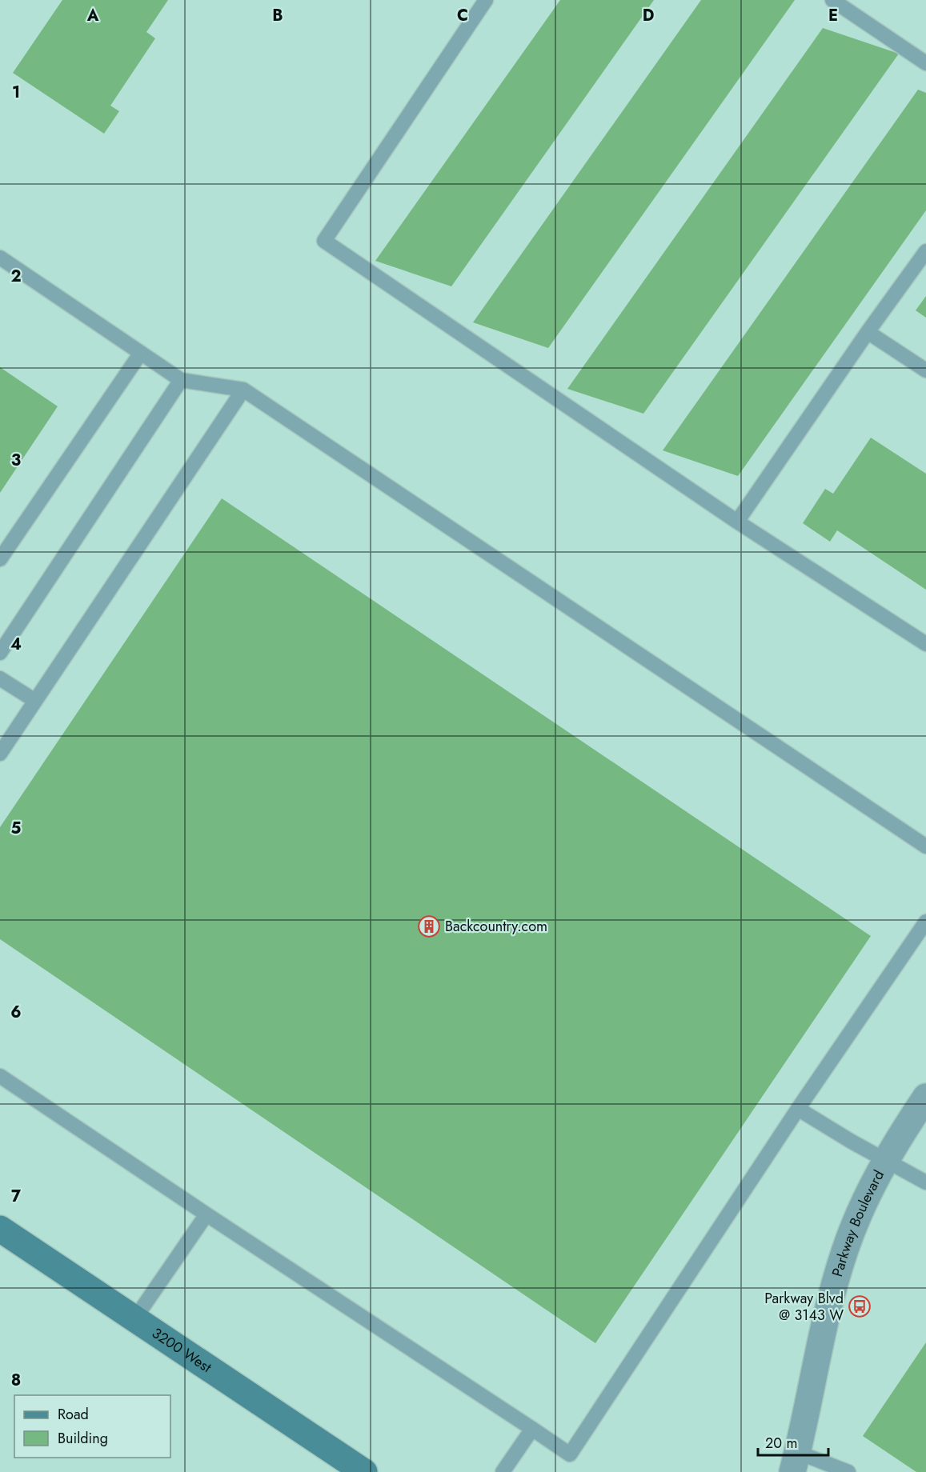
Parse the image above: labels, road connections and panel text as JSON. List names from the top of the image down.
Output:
{
  "streets": {
    "main road": ["3200 West"],
    "street": ["Parkway Boulevard"]
  },
  "places": {
    "building": ["Backcountry.com"],
    "bus stop": ["Parkway Blvd @ 3143 W"]
  },
  "legend": ["Road", "Building"],
  "scale_bar": "20 m",
  "grid": {
    "columns": [
      "A",
      "B",
      "C",
      "D",
      "E"
    ],
    "rows": [
      "1",
      "2",
      "3",
      "4",
      "5",
      "6",
      "7",
      "8"
    ]
  }
}
